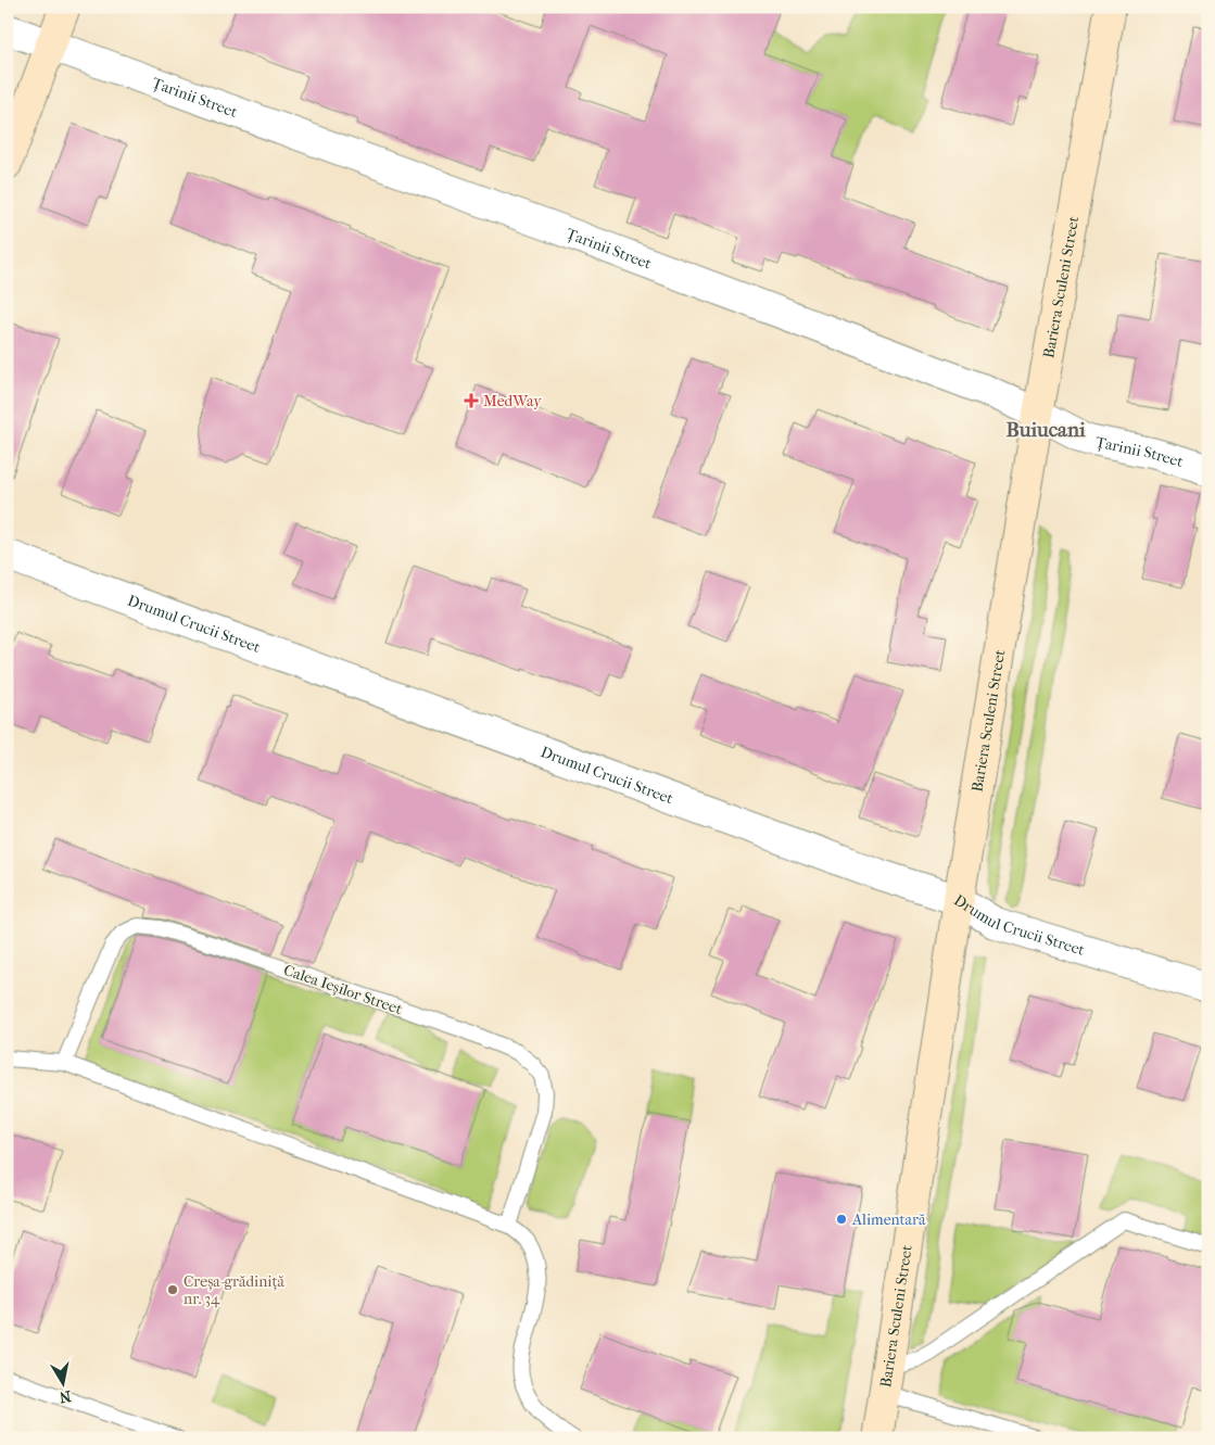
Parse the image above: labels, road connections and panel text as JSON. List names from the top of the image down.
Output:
{
  "streets": {
    "main road": ["Bariera Sculeni Street"],
    "street": ["Țarinii Street", "Drumul Crucii Street"],
    "lane": ["Calea Ieșilor Street"]
  },
  "crossings": [
    ["Țarinii Street", "Bariera Sculeni Street"],
    ["Bariera Sculeni Street", "Drumul Crucii Street"]
  ],
  "districts": ["Buiucani"],
  "places": {
    "health": ["MedWay"],
    "other": ["Alimentară", "Creșa-grădiniță nr. 34"]
  },
  "north": "bottom"
}
